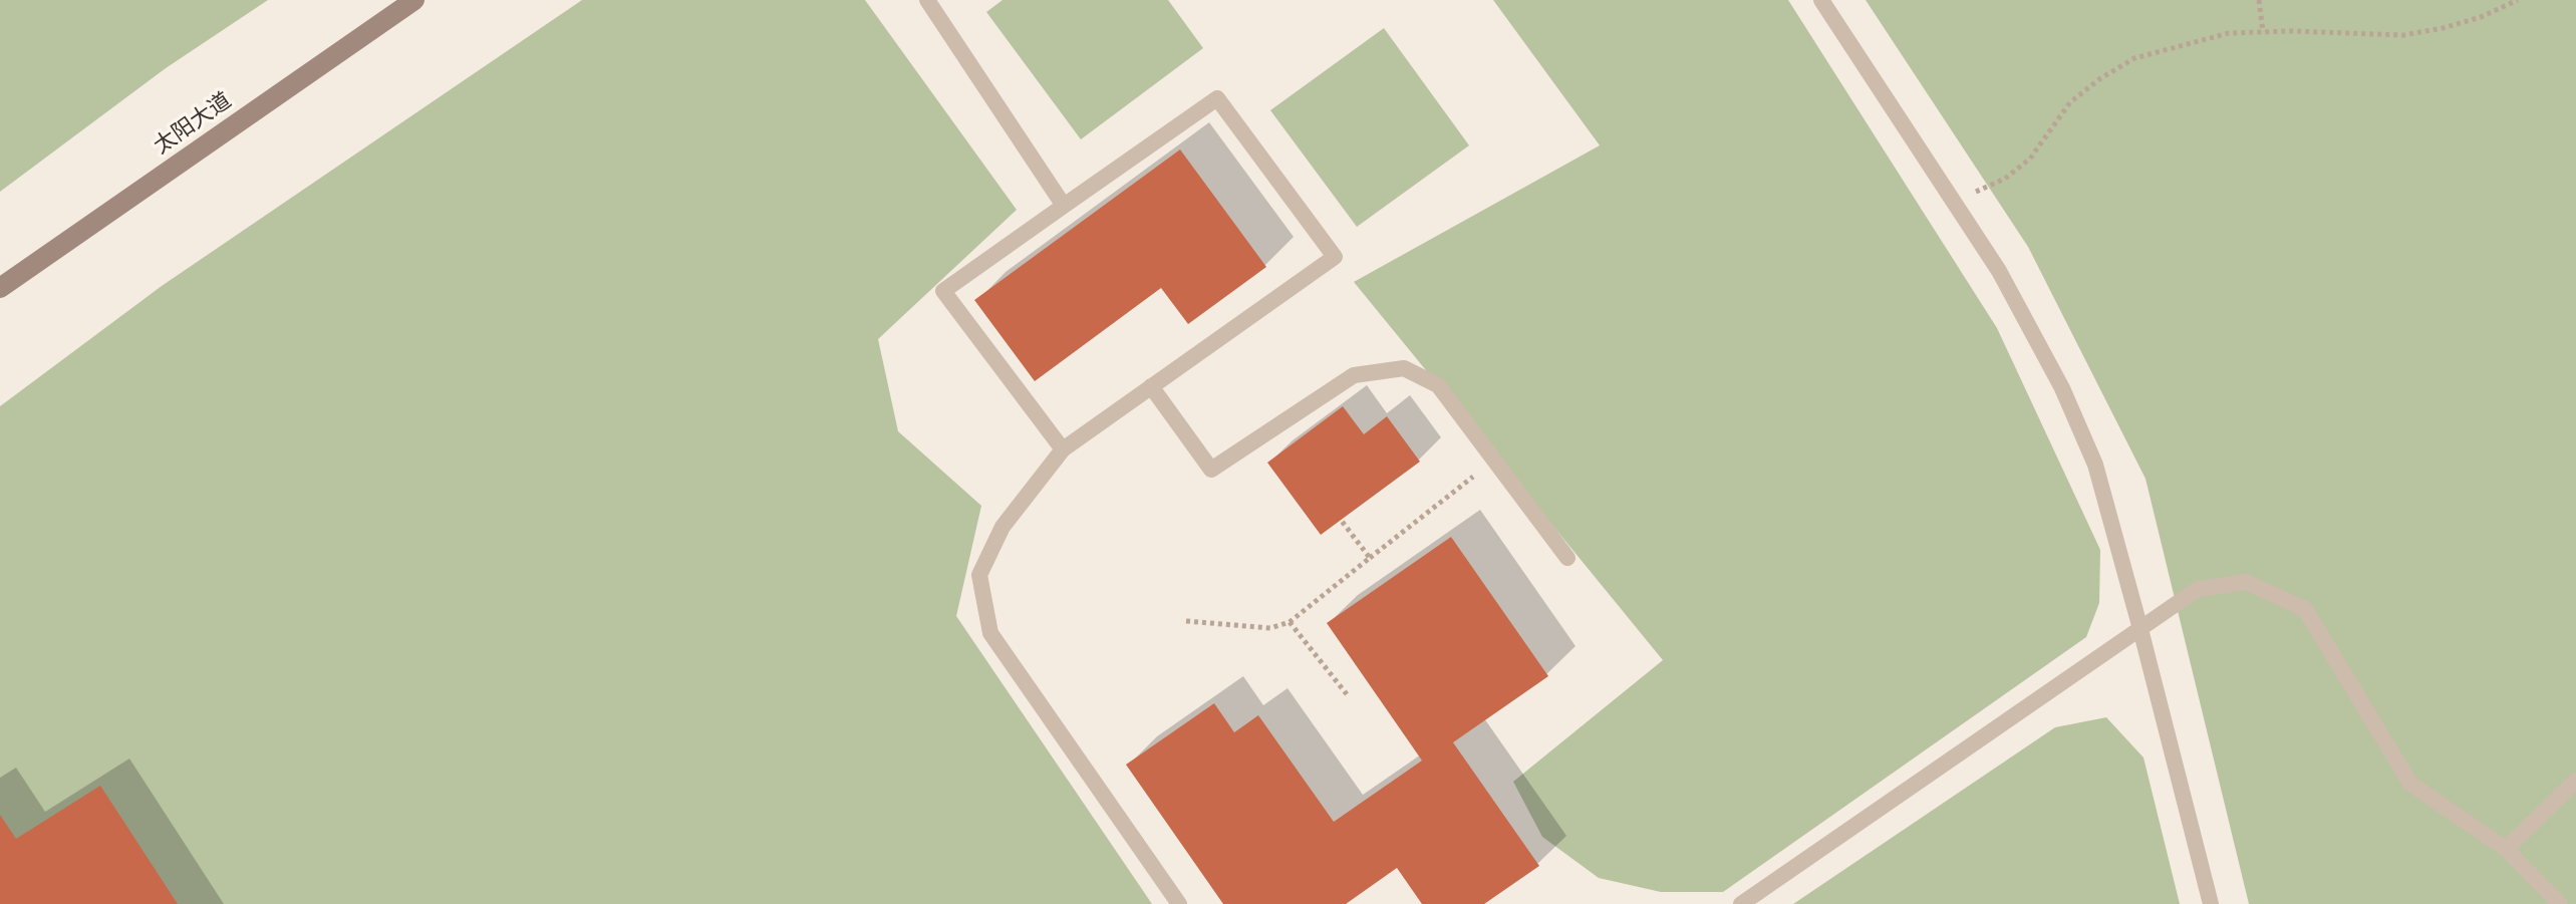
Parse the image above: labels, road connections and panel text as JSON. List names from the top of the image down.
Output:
{
  "streets": {
    "main road": ["太阳大道"]
  }
}
